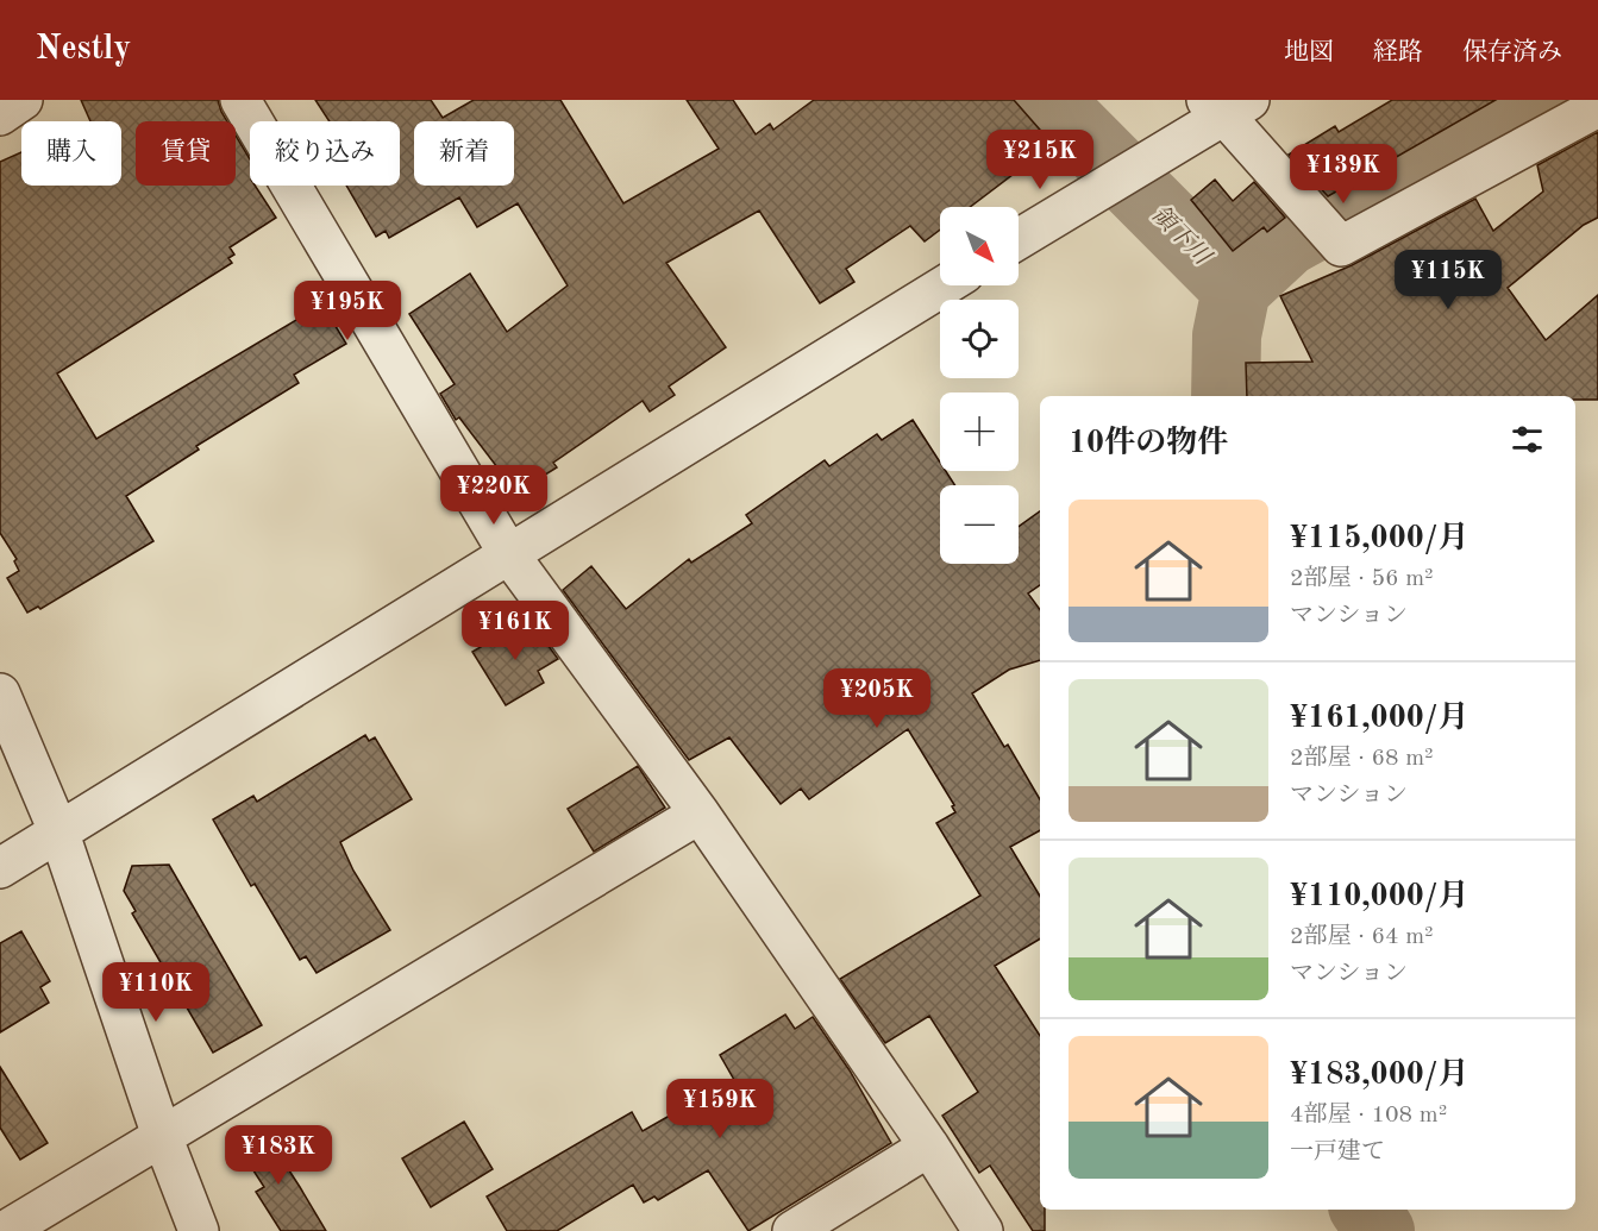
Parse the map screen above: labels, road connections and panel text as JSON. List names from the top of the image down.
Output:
{
  "water": ["領下川"],
  "north": "bottom right",
  "page": {
    "header": "Nestly",
    "nav": ["地図", "経路", "保存済み"],
    "chip": [
      "購入",
      "賃貸",
      "絞り込み",
      "新着"
    ],
    "price": [
      "¥215K",
      "¥139K",
      "¥115K",
      "¥195K",
      "¥220K",
      "¥161K",
      "¥205K",
      "¥110K",
      "¥159K",
      "¥183K"
    ],
    "map_buttons": ["+", "−"],
    "heading": "10件の物件",
    "list": [
      {
        "name": "¥115,000/月",
        "note": "2部屋 · 56 m² · マンション"
      },
      {
        "name": "¥161,000/月",
        "note": "2部屋 · 68 m² · マンション"
      },
      {
        "name": "¥110,000/月",
        "note": "2部屋 · 64 m² · マンション"
      },
      {
        "name": "¥183,000/月",
        "note": "4部屋 · 108 m² · 一戸建て"
      }
    ]
  }
}
